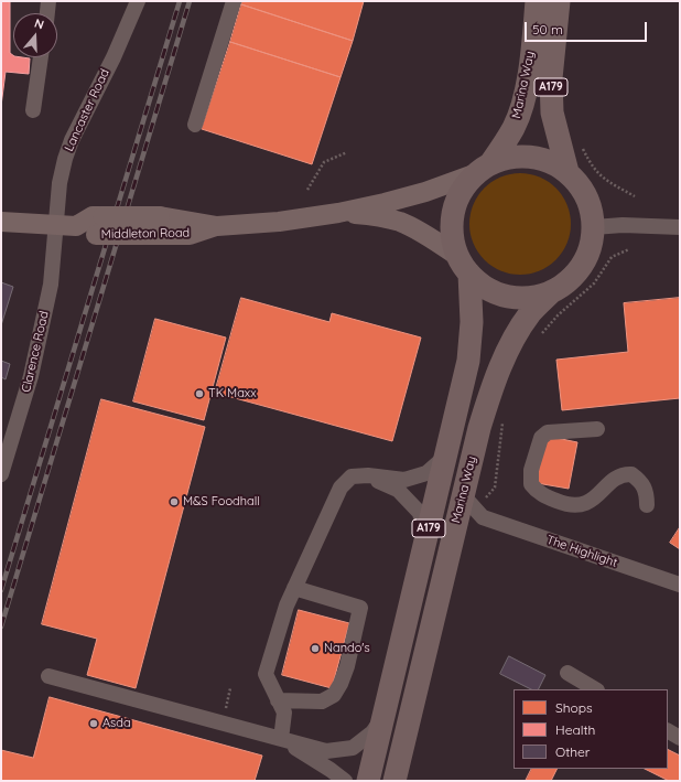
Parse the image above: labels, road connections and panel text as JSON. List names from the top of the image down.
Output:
{
  "streets": {
    "highway": ["Marina Way", "A179"],
    "main road": ["Middleton Road"],
    "street": ["Lancaster Road", "Clarence Road", "The Highlight"]
  },
  "crossings": [
    ["Marina Way", "A179"],
    ["Marina Way", "Middleton Road"],
    ["A179", "Middleton Road"],
    ["Lancaster Road", "Middleton Road"],
    ["Lancaster Road", "Clarence Road"],
    ["Middleton Road", "Clarence Road"]
  ],
  "places": [
    "TK Maxx",
    "M&S Foodhall",
    "Nando's",
    "Asda"
  ],
  "legend": ["Shops", "Health", "Other"],
  "scale_bar": "50 m",
  "north": "top"
}
